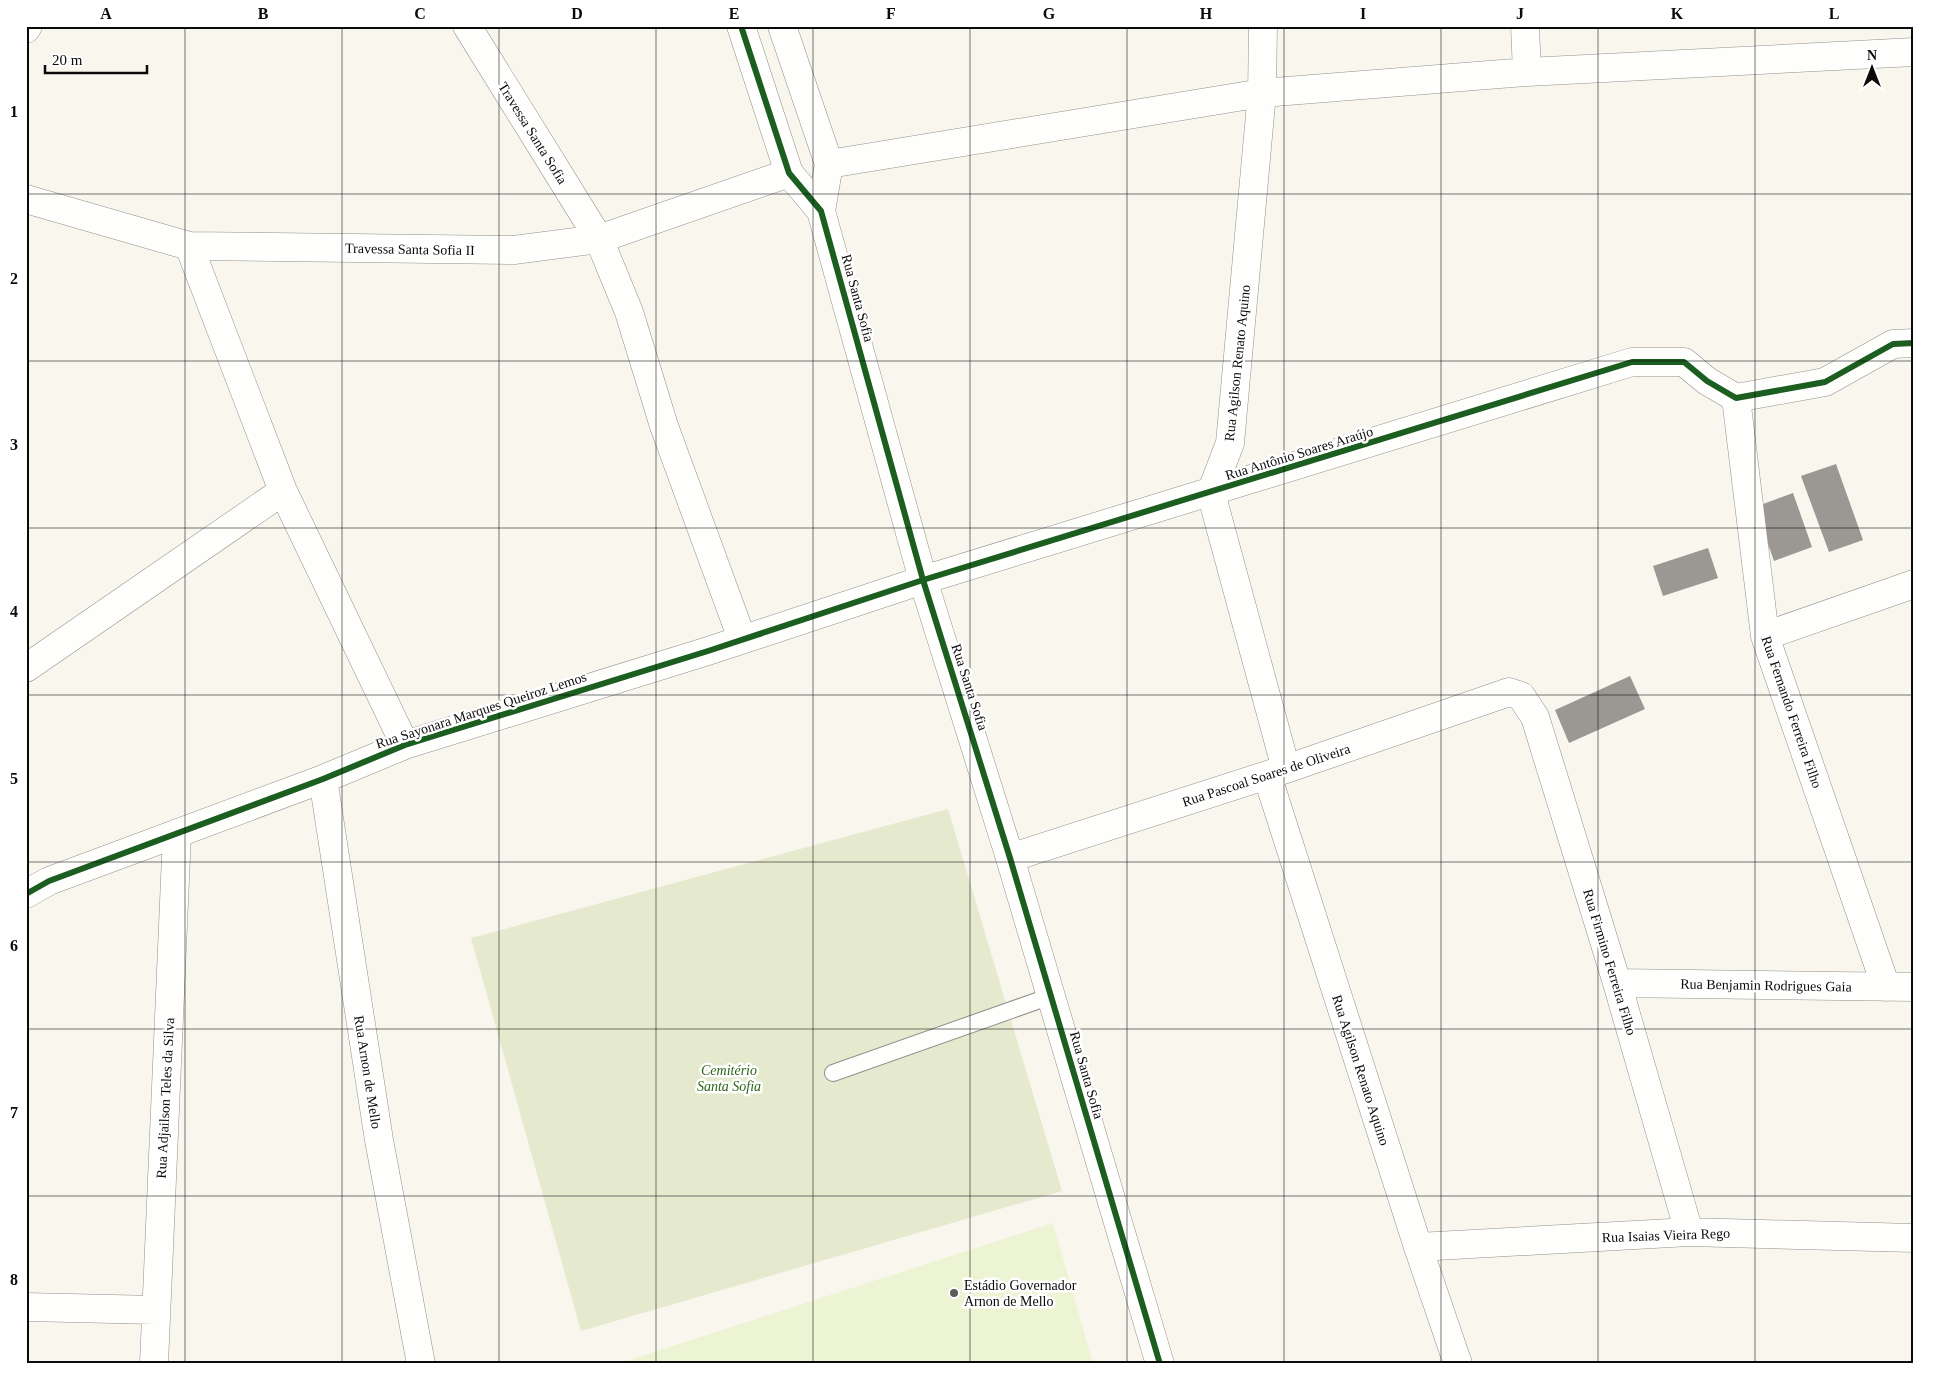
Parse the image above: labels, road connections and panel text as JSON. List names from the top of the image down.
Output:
{
  "streets": {
    "street": [
      "Travessa Santa Sofia",
      "Travessa Santa Sofia II",
      "Rua Santa Sofia",
      "Rua Agilson Renato Aquino",
      "Rua Antônio Soares Araújo",
      "Rua Sayonara Marques Queiroz Lemos",
      "Rua Fernando Ferreira Filho",
      "Rua Pascoal Soares de Oliveira",
      "Rua Firmino Ferreira Filho",
      "Rua Benjamin Rodrigues Gaia",
      "Rua Arnon de Mello",
      "Rua Adjailson Teles da Silva",
      "Rua Isaias Vieira Rego"
    ]
  },
  "crossings": [
    ["Travessa Santa Sofia", "Travessa Santa Sofia II"],
    ["Travessa Santa Sofia", "Rua Sayonara Marques Queiroz Lemos"],
    ["Travessa Santa Sofia II", "Rua Santa Sofia"],
    ["Rua Santa Sofia", "Rua Antônio Soares Araújo"],
    ["Rua Santa Sofia", "Rua Sayonara Marques Queiroz Lemos"],
    ["Rua Santa Sofia", "Rua Pascoal Soares de Oliveira"],
    ["Rua Agilson Renato Aquino", "Rua Antônio Soares Araújo"],
    ["Rua Agilson Renato Aquino", "Rua Pascoal Soares de Oliveira"],
    ["Rua Agilson Renato Aquino", "Rua Isaias Vieira Rego"],
    ["Rua Antônio Soares Araújo", "Rua Sayonara Marques Queiroz Lemos"],
    ["Rua Antônio Soares Araújo", "Rua Fernando Ferreira Filho"],
    ["Rua Sayonara Marques Queiroz Lemos", "Rua Arnon de Mello"],
    ["Rua Sayonara Marques Queiroz Lemos", "Rua Adjailson Teles da Silva"],
    ["Rua Fernando Ferreira Filho", "Rua Benjamin Rodrigues Gaia"],
    ["Rua Pascoal Soares de Oliveira", "Rua Firmino Ferreira Filho"],
    ["Rua Firmino Ferreira Filho", "Rua Benjamin Rodrigues Gaia"],
    ["Rua Firmino Ferreira Filho", "Rua Isaias Vieira Rego"]
  ],
  "parks": ["Cemitério Santa Sofia"],
  "places": ["Estádio Governador Arnon de Mello"],
  "scale_bar": "20 m",
  "north": "top",
  "grid": {
    "columns": [
      "A",
      "B",
      "C",
      "D",
      "E",
      "F",
      "G",
      "H",
      "I",
      "J",
      "K",
      "L"
    ],
    "rows": [
      "1",
      "2",
      "3",
      "4",
      "5",
      "6",
      "7",
      "8"
    ]
  }
}
